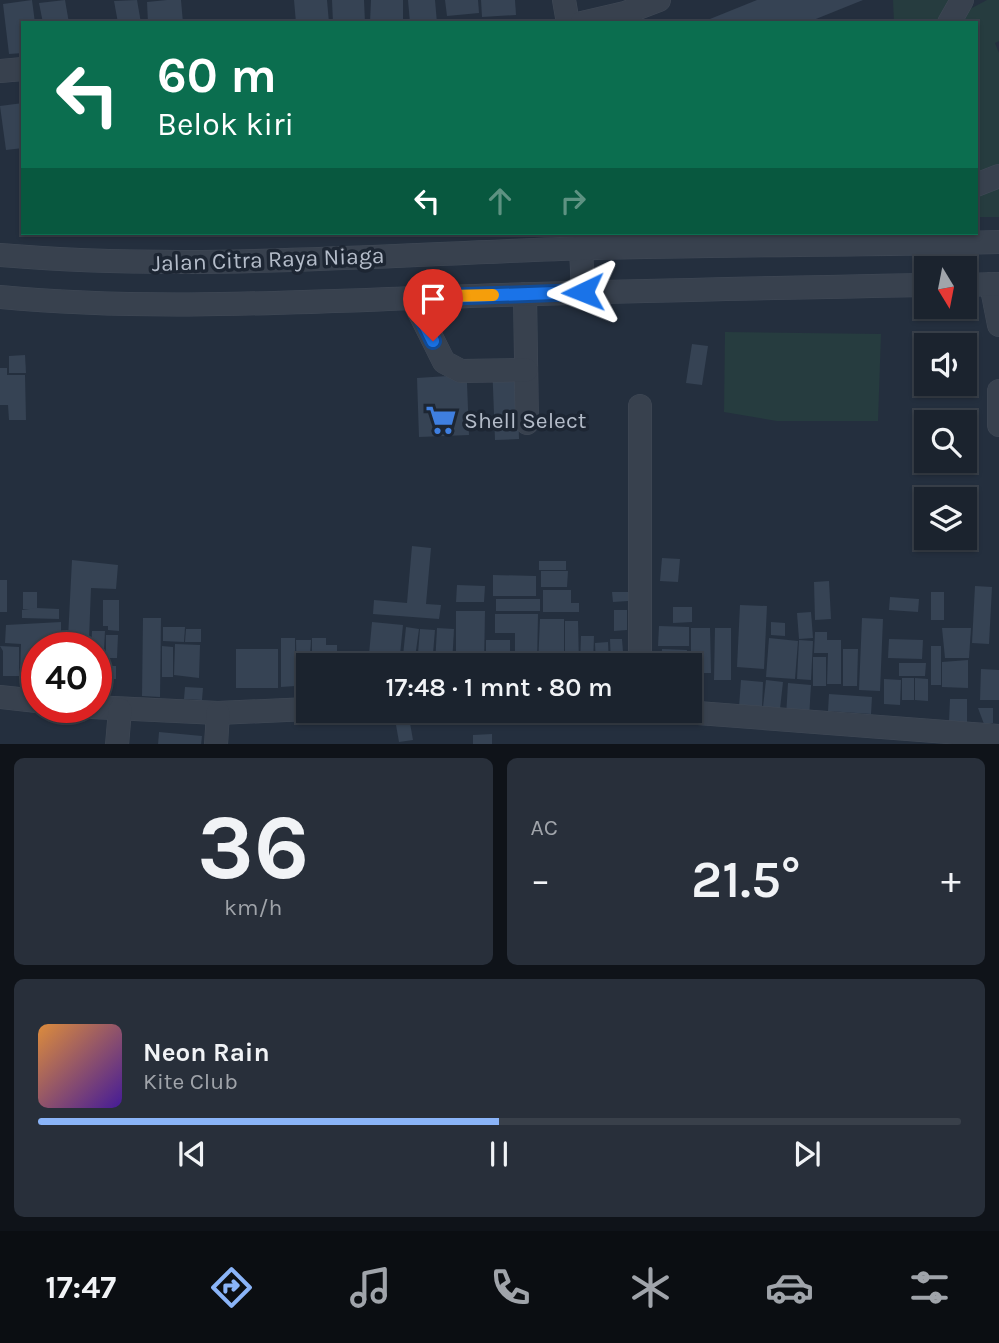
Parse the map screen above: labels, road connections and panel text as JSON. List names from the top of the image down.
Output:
{
  "streets": {
    "street": ["Jalan Citra Raya Niaga"]
  },
  "places": {
    "supermarket": ["Shell Select"]
  },
  "north": "bottom",
  "page": {
    "turn": ["60 m", "Belok kiri"],
    "limit": "40",
    "trip": "17:48 · 1 mnt · 80 m",
    "tile": [
      ["36", "km/h"],
      "AC"
    ],
    "heat": ["−", "21.5°", "+"],
    "song": ["Neon Rain", "Kite Club"],
    "tabs": "17:47"
  }
}
